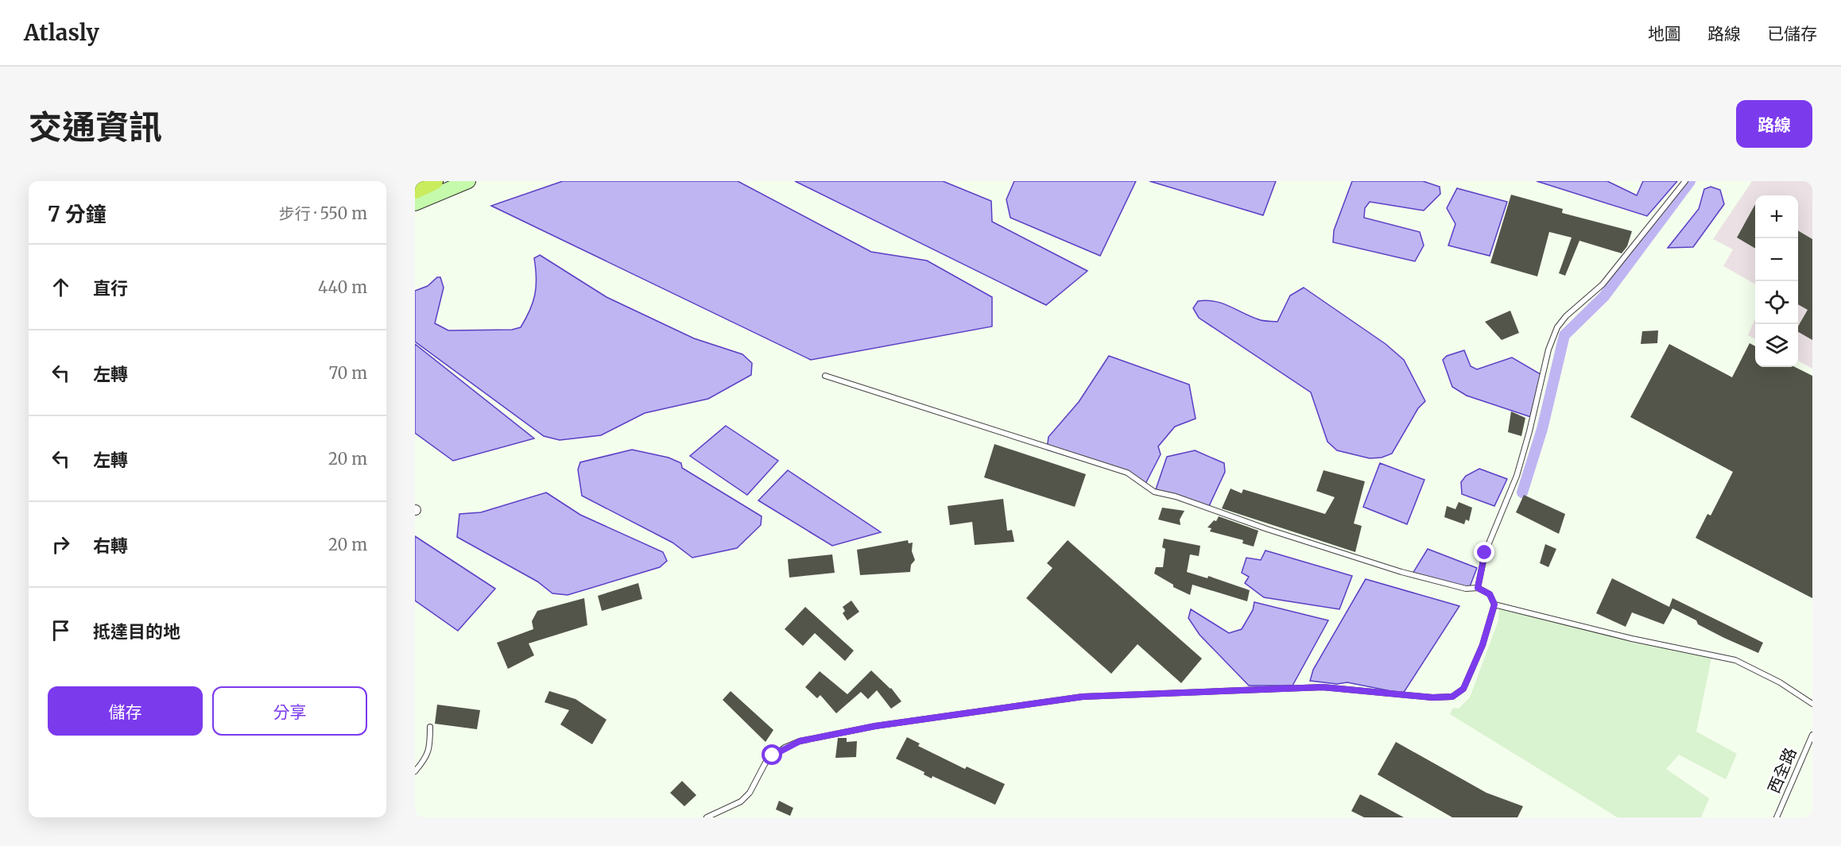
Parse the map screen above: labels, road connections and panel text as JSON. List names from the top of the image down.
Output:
{
  "streets": {
    "lane": ["西全路"]
  },
  "page": {
    "header": "Atlasly",
    "nav": ["地圖", "路線", "已儲存"],
    "title": "交通資訊",
    "buttons": [
      "路線",
      ["儲存", "分享"]
    ],
    "heading": ["7 分鐘", "步行 · 550 m"],
    "map_buttons": ["+", "−"],
    "list": [
      ["直行", "440 m"],
      ["左轉", "70 m"],
      ["左轉", "20 m"],
      ["右轉", "20 m"],
      "抵達目的地"
    ]
  }
}
